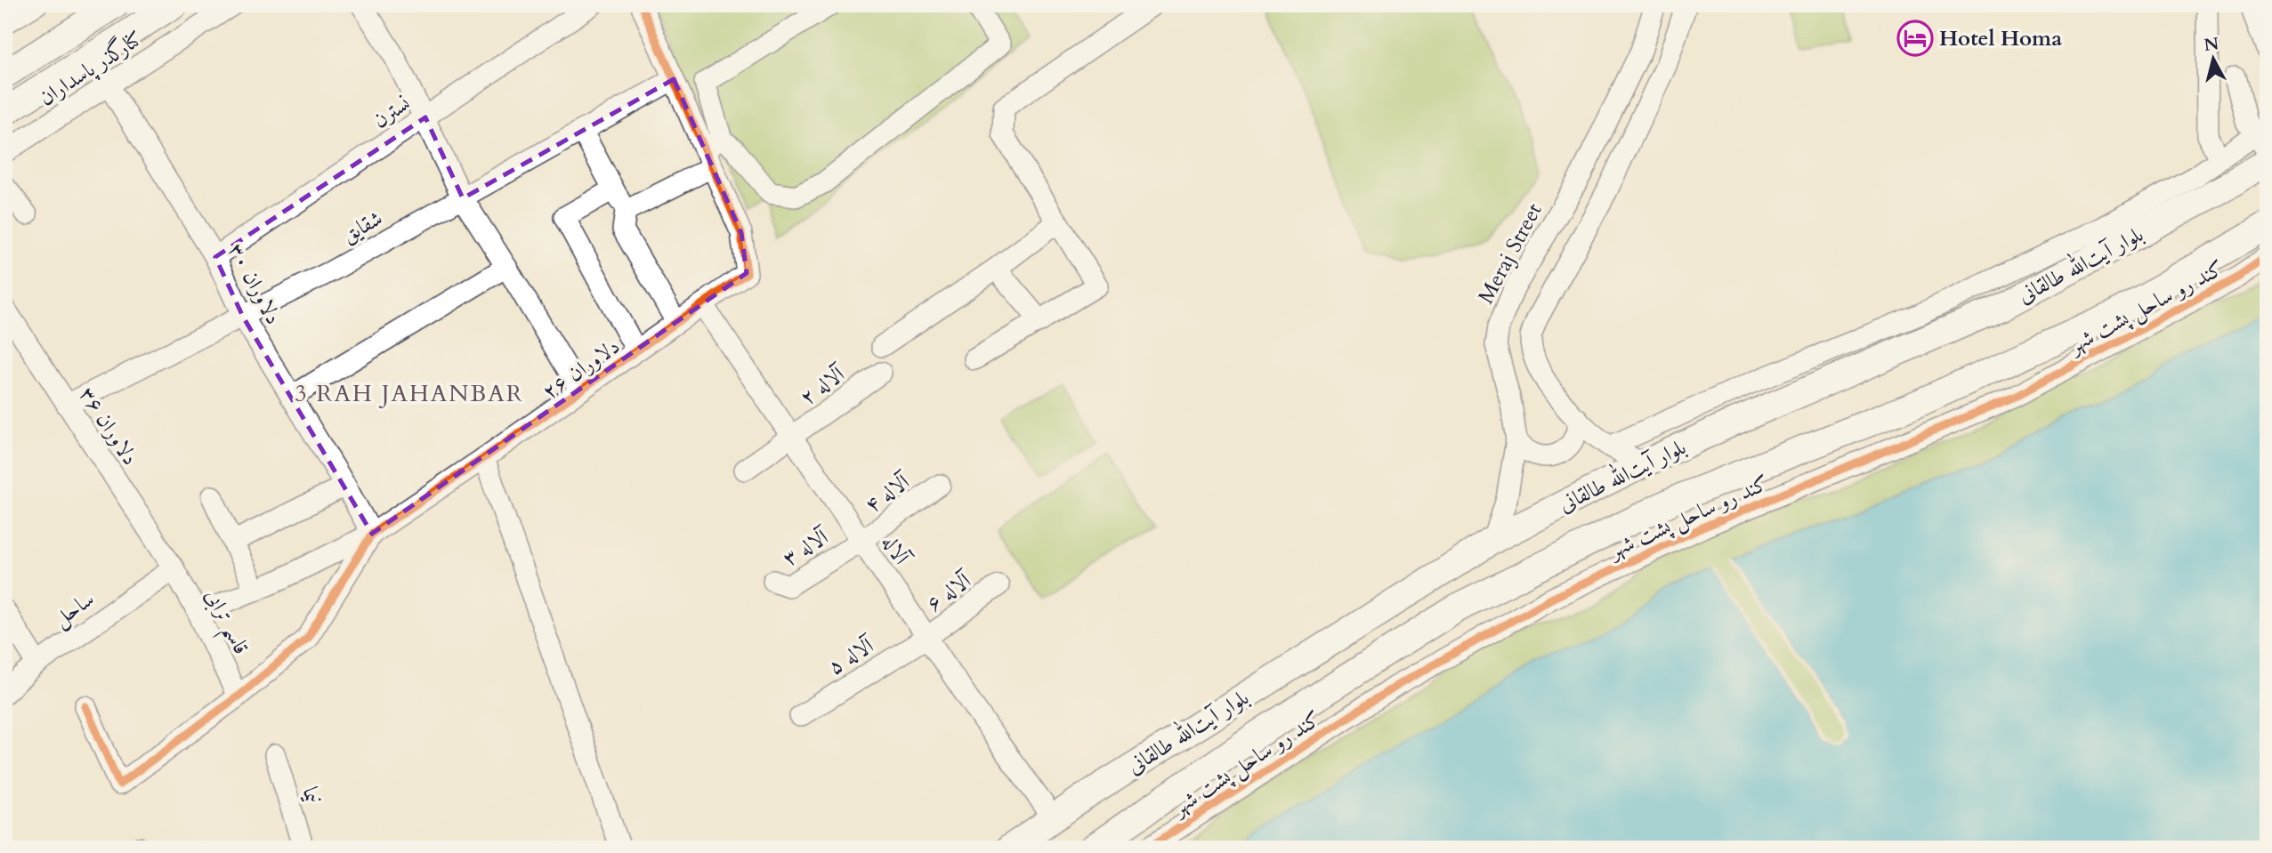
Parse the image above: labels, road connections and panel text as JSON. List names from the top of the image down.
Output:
{
  "streets": {
    "main road": ["بلوار آیت‌الله طالقانی"],
    "street": [
      "کنارگذر پاسداران",
      "نسترن",
      "شقایق",
      "Meraj Street",
      "دلاوران ۳۰",
      "کند رو ساحل پشت شهر",
      "دلاوران ۲۶",
      "آلاله ۲",
      "دلاوران ۳۶",
      "آلاله ۴",
      "آلاله ۳",
      "آلاله",
      "آلاله ۶",
      "ساحل",
      "قاسم ترابی",
      "آلاله ۵",
      "نیما"
    ]
  },
  "crossings": [
    ["کنارگذر پاسداران", "دلاوران ۳۰"],
    ["نسترن", "دلاوران ۳۰"],
    ["شقایق", "دلاوران ۳۰"],
    ["شقایق", "دلاوران ۲۶"],
    ["شقایق", "دلاوران ۳۶"],
    ["Meraj Street", "بلوار آیت‌الله طالقانی"],
    ["بلوار آیت‌الله طالقانی", "آلاله"],
    ["دلاوران ۳۰", "دلاوران ۲۶"],
    ["دلاوران ۲۶", "آلاله"],
    ["دلاوران ۲۶", "قاسم ترابی"],
    ["آلاله ۲", "آلاله"],
    ["دلاوران ۳۶", "ساحل"],
    ["دلاوران ۳۶", "قاسم ترابی"],
    ["آلاله ۴", "آلاله ۳"],
    ["آلاله ۴", "آلاله"],
    ["آلاله ۳", "آلاله"],
    ["آلاله", "آلاله ۶"],
    ["آلاله", "آلاله ۵"],
    ["آلاله ۶", "آلاله ۵"],
    ["ساحل", "قاسم ترابی"]
  ],
  "districts": ["3 RAH JAHANBAR"],
  "places": {
    "hotel": ["Hotel Homa"]
  },
  "north": "top"
}
